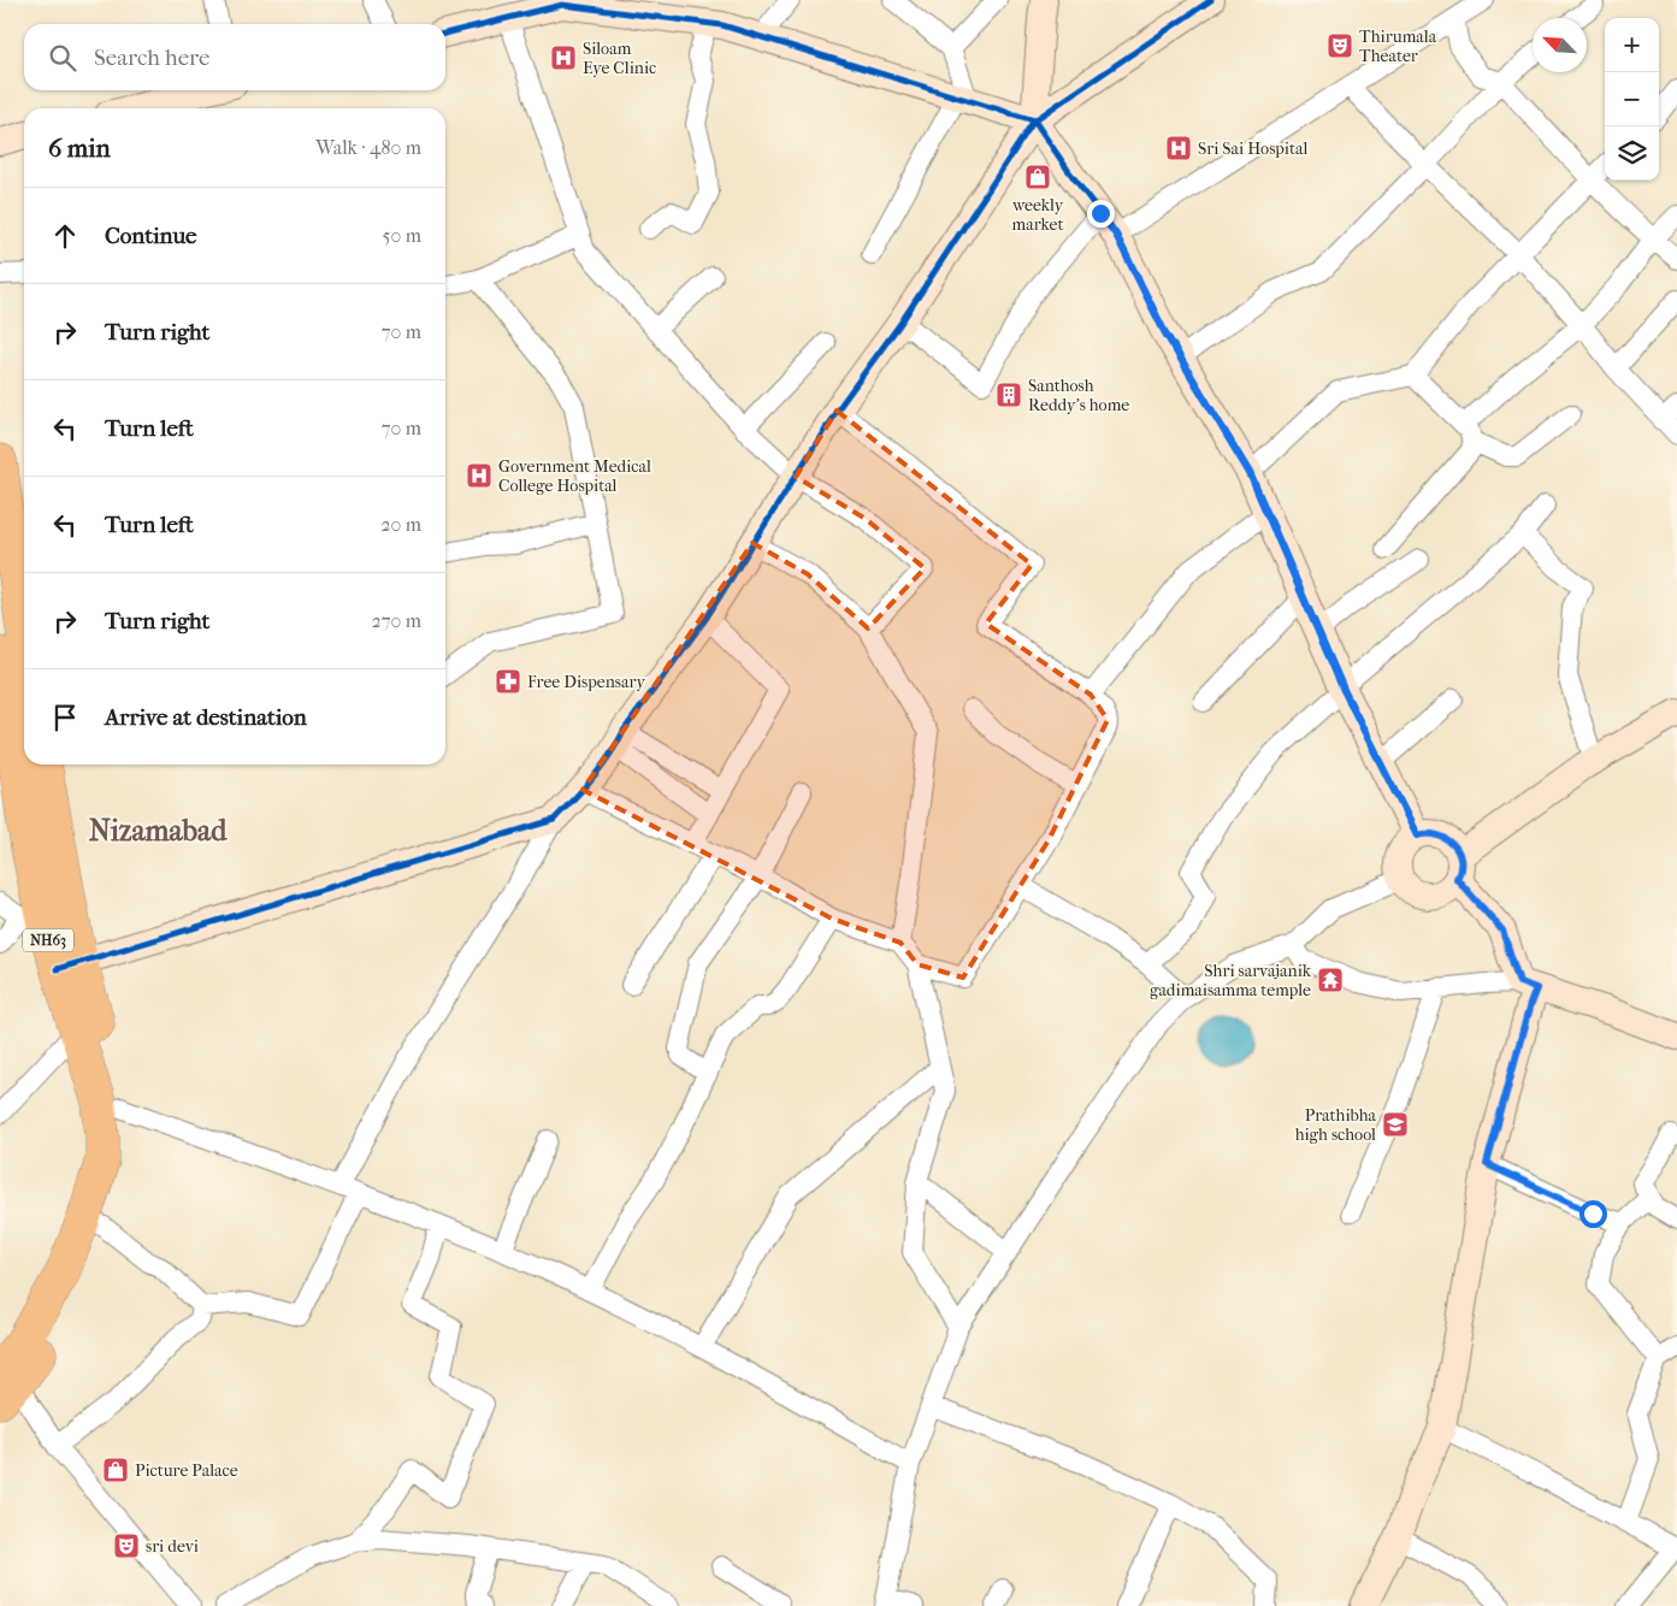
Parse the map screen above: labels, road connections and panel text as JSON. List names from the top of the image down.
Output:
{
  "streets": {
    "highway": ["NH63"]
  },
  "districts": ["Nizamabad"],
  "places": {
    "theatre": ["Thirumala Theater", "sri devi"],
    "hospital": ["Siloam Eye Clinic", "Sri Sai Hospital", "Government Medical College Hospital"],
    "shop": ["weekly market", "Picture Palace"],
    "building": ["Santhosh Reddy's home"],
    "pharmacy": ["Free Dispensary"],
    "temple": ["Shri sarvajanik gadimaisamma temple"],
    "school or university": ["Prathibha high school"]
  },
  "north": "top left",
  "page": {
    "map_buttons": ["+", "−"],
    "search": "Search here",
    "heading": ["6 min", "Walk · 480 m"],
    "list": [
      ["Continue", "50 m"],
      ["Turn right", "70 m"],
      ["Turn left", "70 m"],
      ["Turn left", "20 m"],
      ["Turn right", "270 m"],
      "Arrive at destination"
    ]
  }
}
